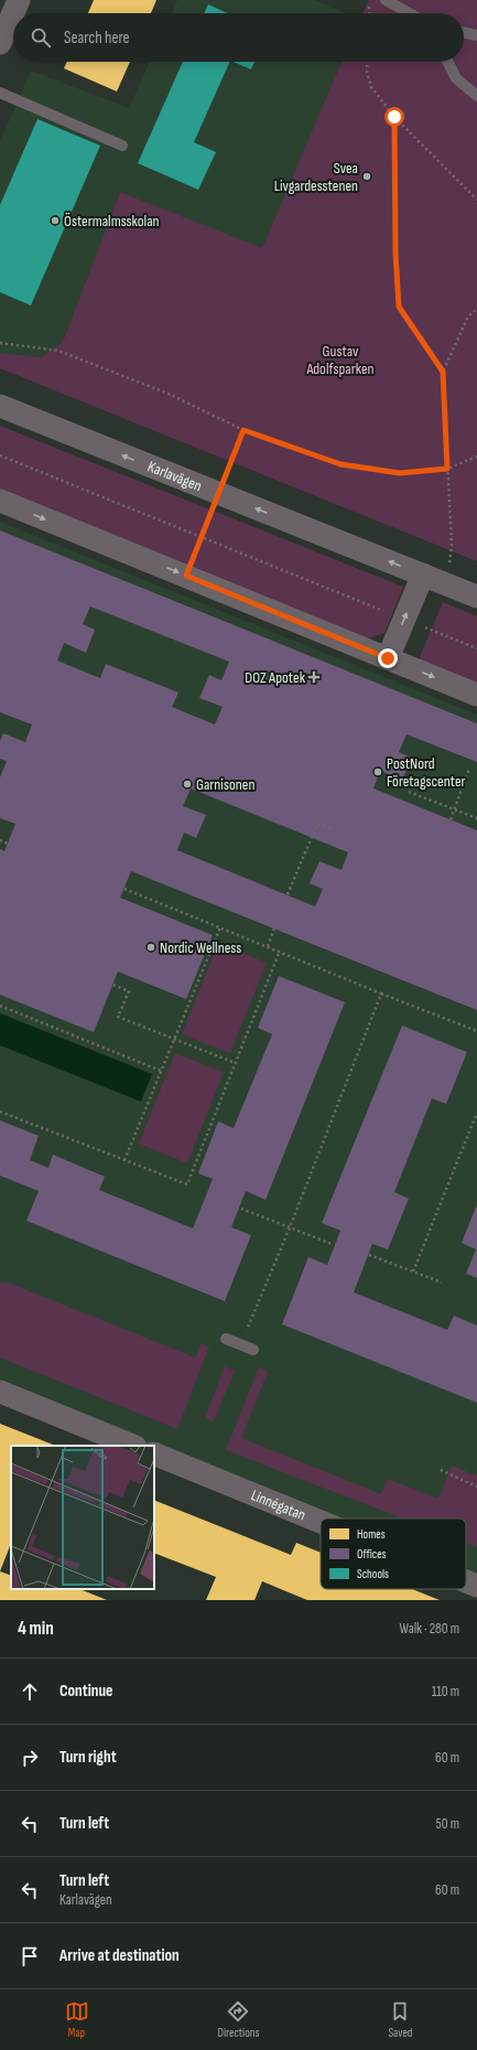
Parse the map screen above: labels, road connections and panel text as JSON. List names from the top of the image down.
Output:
{
  "streets": {
    "street": ["Karlavägen", "Linnégatan"]
  },
  "parks": ["Gustav Adolfsparken"],
  "places": {
    "other": [
      "Svea Livgardesstenen",
      "Östermalmsskolan",
      "PostNord Företagscenter",
      "Garnisonen",
      "Nordic Wellness"
    ],
    "health": ["DOZ Apotek"]
  },
  "legend": ["Homes", "Offices", "Schools"],
  "page": {
    "search": "Search here",
    "heading": ["4 min", "Walk · 280 m"],
    "list": [
      ["Continue", "110 m"],
      ["Turn right", "60 m"],
      ["Turn left", "50 m"],
      ["Turn left", "Karlavägen", "60 m"],
      "Arrive at destination"
    ],
    "nav": ["Map", "Directions", "Saved"]
  }
}
